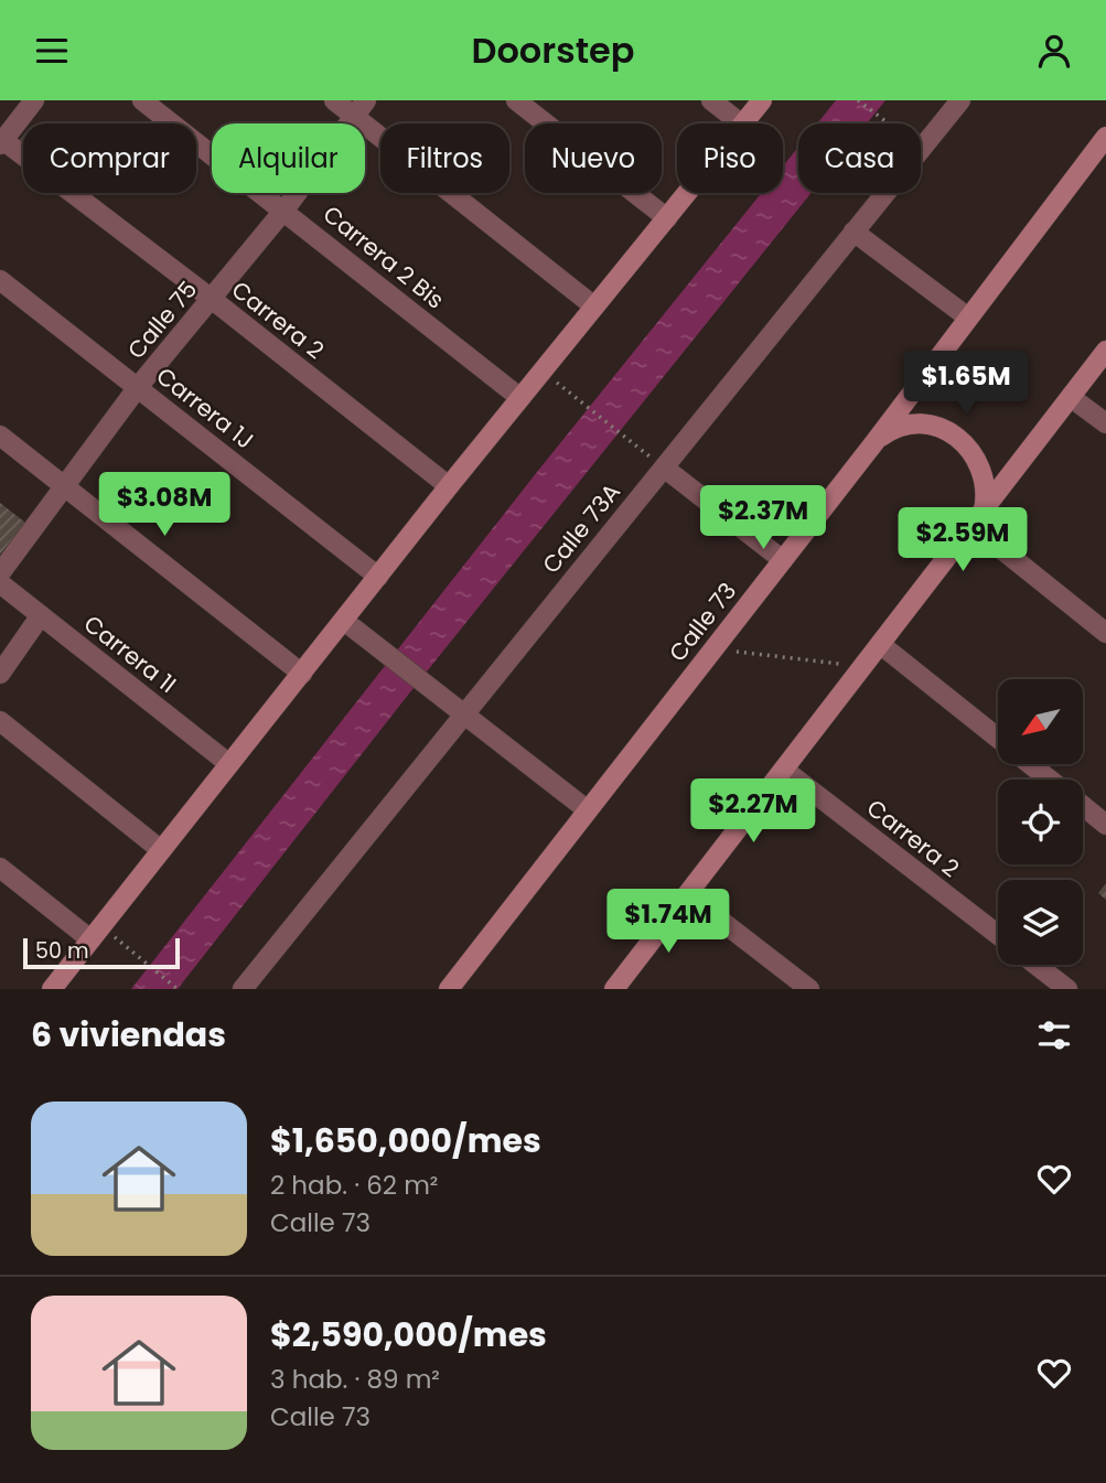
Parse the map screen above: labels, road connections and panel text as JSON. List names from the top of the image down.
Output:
{
  "streets": {
    "main road": ["Calle 73"],
    "street": [
      "Carrera 2 Bis",
      "Calle 75",
      "Carrera 2",
      "Carrera 1J",
      "Calle 73A",
      "Carrera 1I"
    ]
  },
  "crossings": [
    ["Carrera 2 Bis", "Calle 75"],
    ["Calle 75", "Carrera 2"],
    ["Calle 75", "Carrera 1J"]
  ],
  "scale_bar": "50 m",
  "north": "bottom left",
  "page": {
    "header": "Doorstep",
    "chip": [
      "Comprar",
      "Alquilar",
      "Filtros",
      "Nuevo",
      "Piso",
      "Casa"
    ],
    "price": [
      "$1.65M",
      "$3.08M",
      "$2.37M",
      "$2.59M",
      "$2.27M",
      "$1.74M"
    ],
    "scale": "50 m",
    "heading": "6 viviendas",
    "list": [
      {
        "name": "$1,650,000/mes",
        "note": "2 hab. · 62 m² · Calle 73"
      },
      {
        "name": "$2,590,000/mes",
        "note": "3 hab. · 89 m² · Calle 73"
      }
    ]
  }
}
